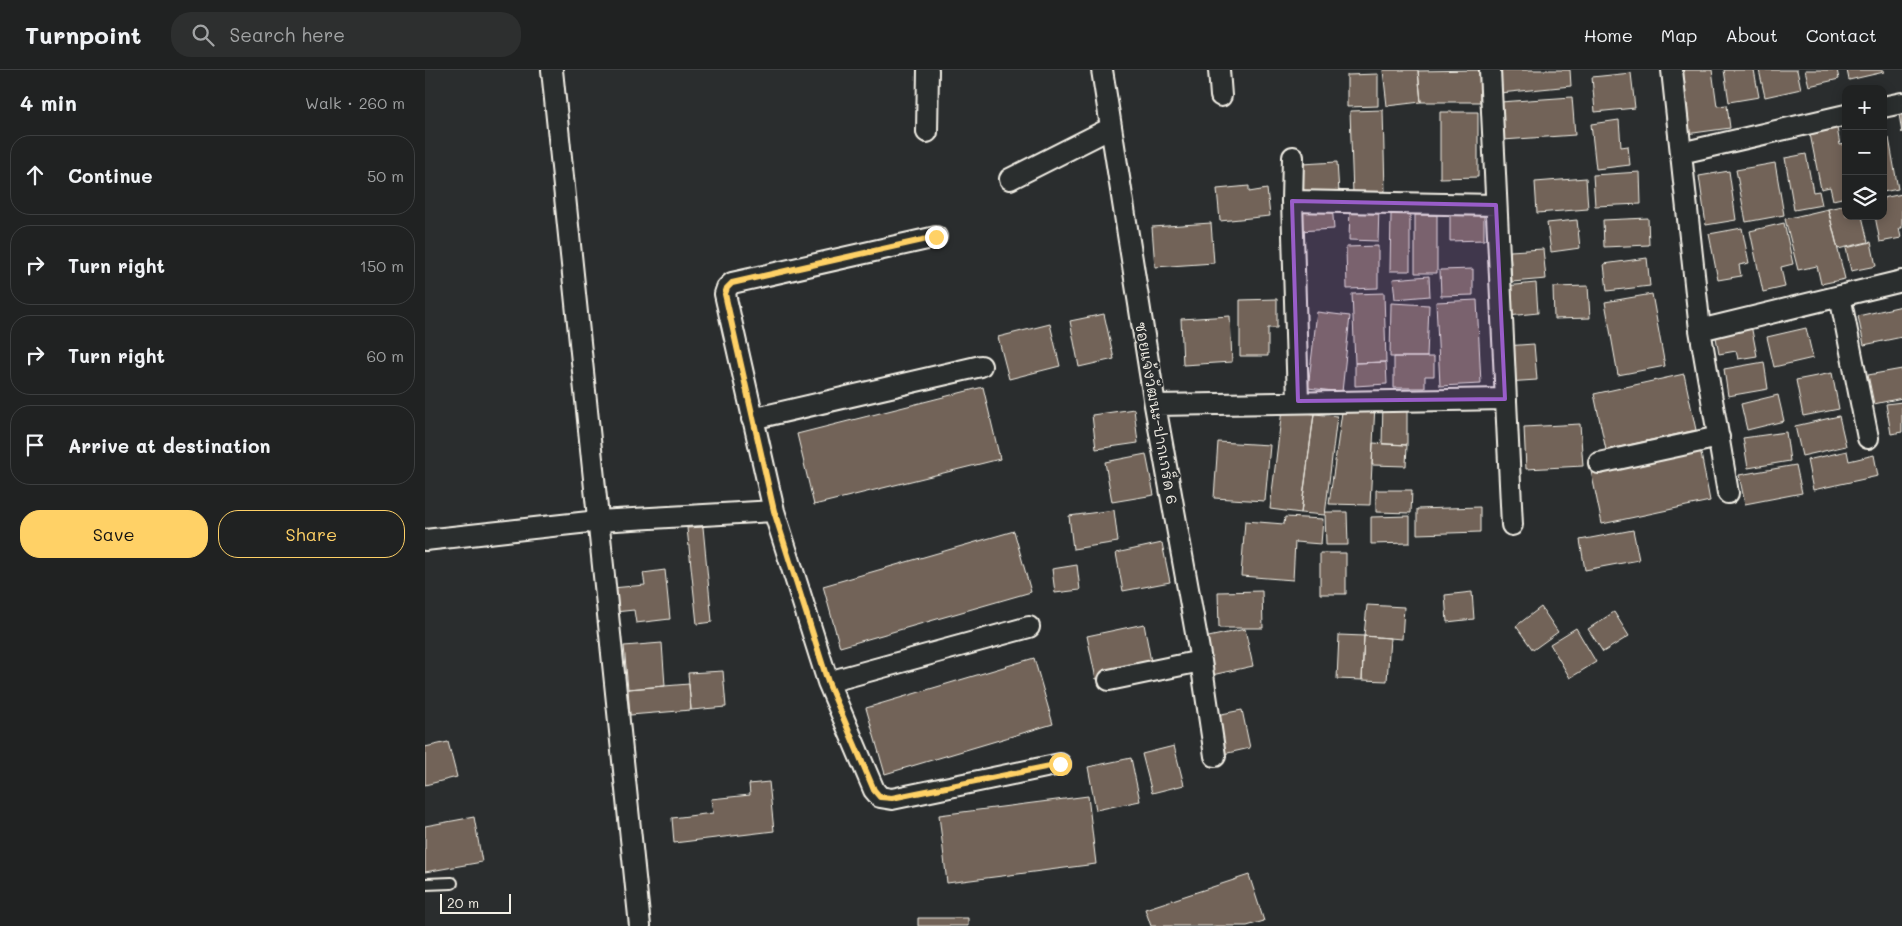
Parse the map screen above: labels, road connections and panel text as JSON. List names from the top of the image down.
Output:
{
  "streets": {
    "street": ["ซอยแจ้งวัฒนะ-ปากเกร็ด 6"]
  },
  "scale_bar": "20 m",
  "page": {
    "header": "Turnpoint",
    "search": "Search here",
    "nav": [
      "Home",
      "Map",
      "About",
      "Contact"
    ],
    "heading": ["4 min", "Walk · 260 m"],
    "map_buttons": ["+", "−"],
    "list": [
      ["Continue", "50 m"],
      ["Turn right", "150 m"],
      ["Turn right", "60 m"],
      "Arrive at destination"
    ],
    "buttons": ["Save", "Share"],
    "scale": "20 m"
  }
}
